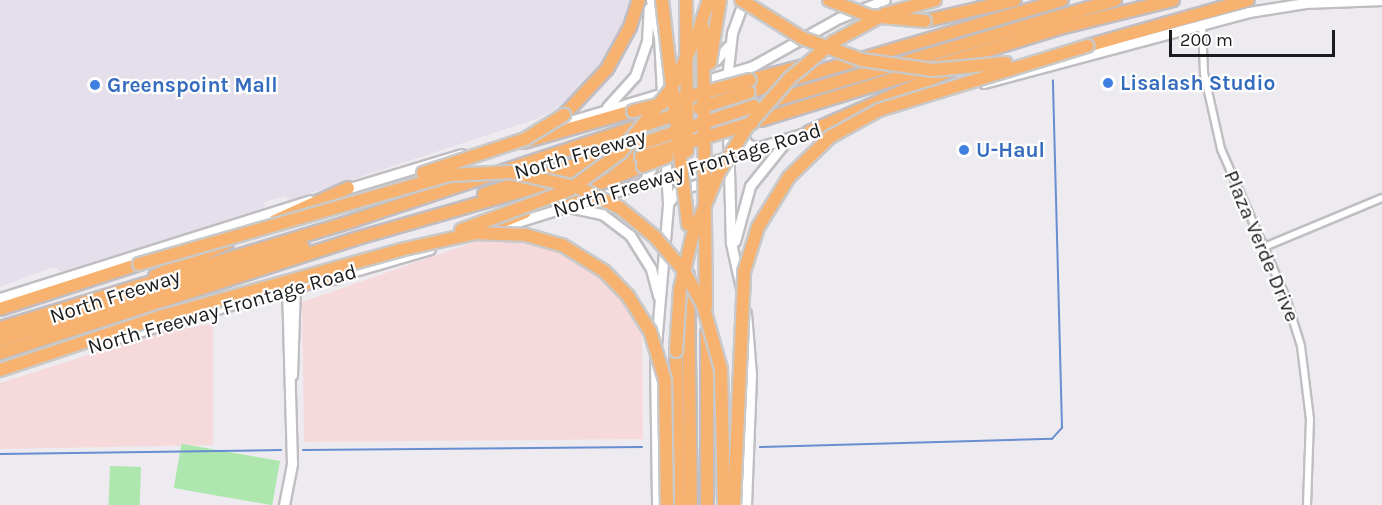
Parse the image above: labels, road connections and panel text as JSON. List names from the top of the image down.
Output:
{
  "streets": {
    "highway": ["North Freeway"],
    "main road": ["North Freeway Frontage Road"],
    "street": ["Plaza Verde Drive"]
  },
  "crossings": [
    ["North Freeway Frontage Road", "Plaza Verde Drive"]
  ],
  "places": ["Lisalash Studio", "Greenspoint Mall", "U-Haul"],
  "scale_bar": "200 m"
}
